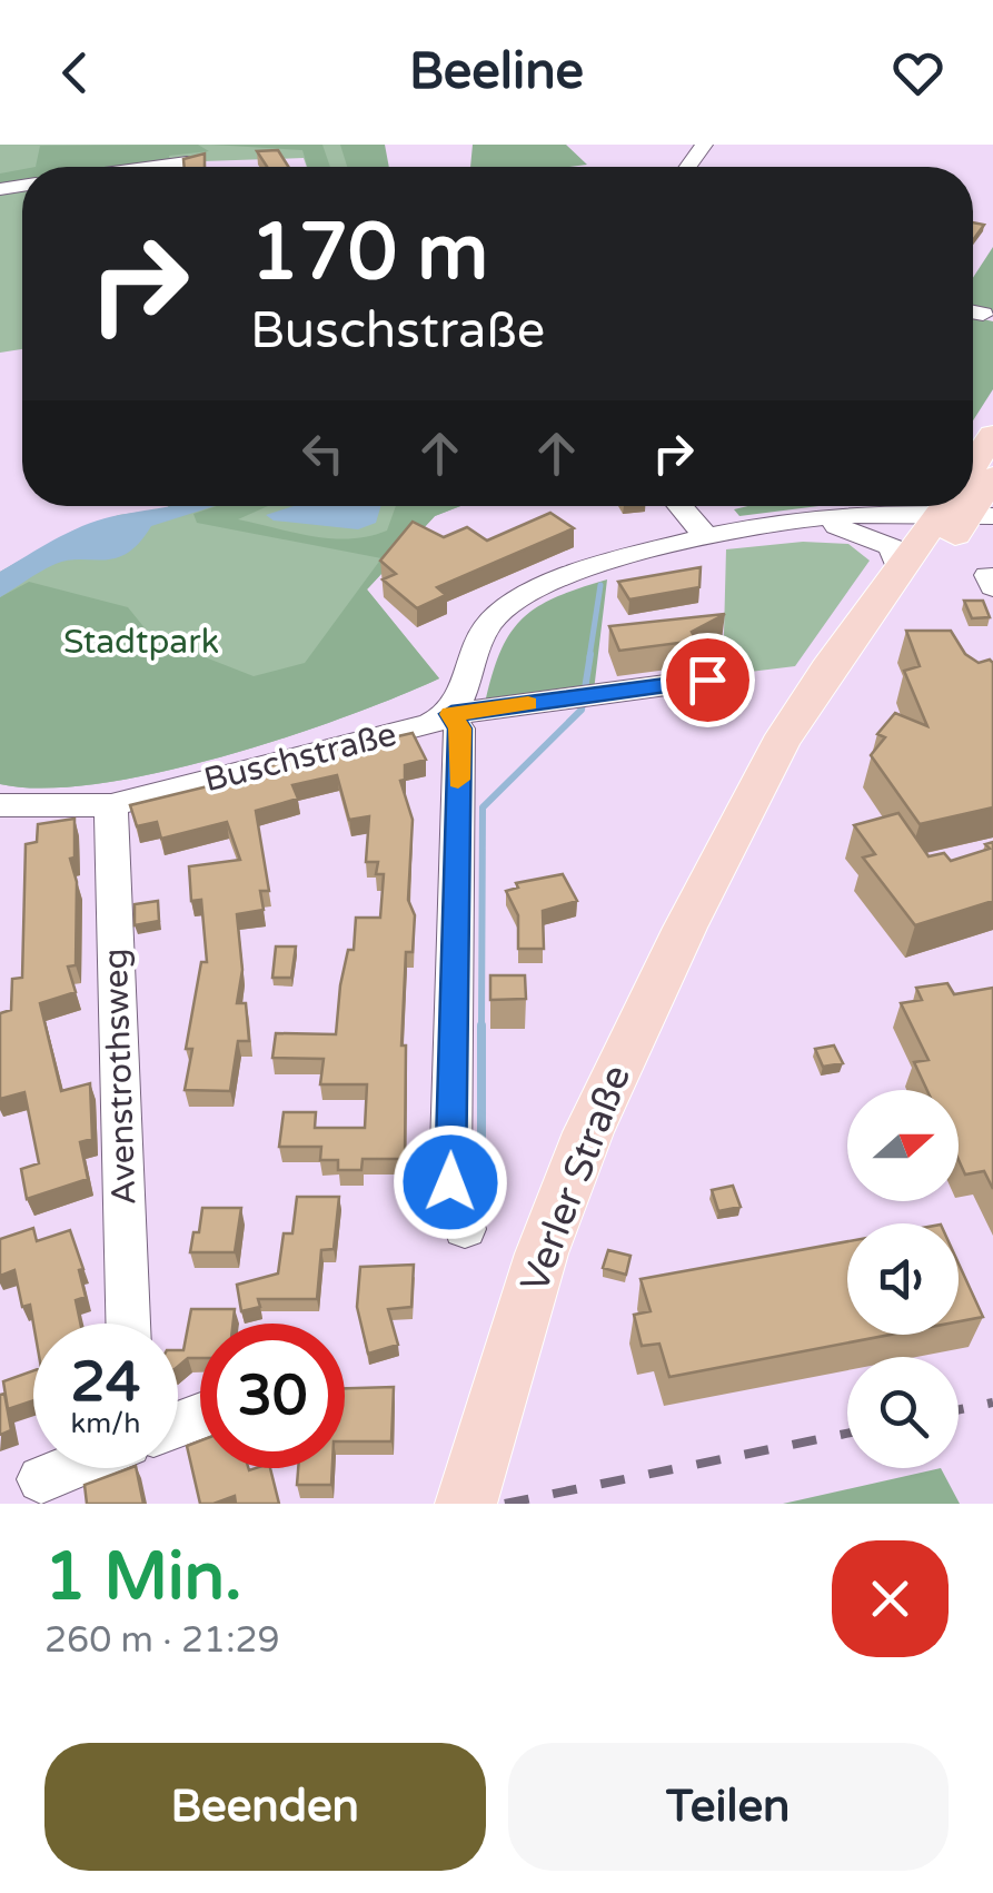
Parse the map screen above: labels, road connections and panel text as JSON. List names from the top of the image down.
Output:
{
  "streets": {
    "main road": ["Verler Straße"],
    "street": ["Buschstraße", "Avenstrothsweg"]
  },
  "crossings": [
    ["Buschstraße", "Avenstrothsweg"]
  ],
  "parks": ["Stadtpark"],
  "north": "right",
  "page": {
    "header": "Beeline",
    "turn": ["170 m", "Buschstraße"],
    "speed": "24 km/h",
    "limit": "30",
    "heading": ["1 Min.", "260 m · 21:29"],
    "buttons": ["Beenden", "Teilen"]
  }
}
